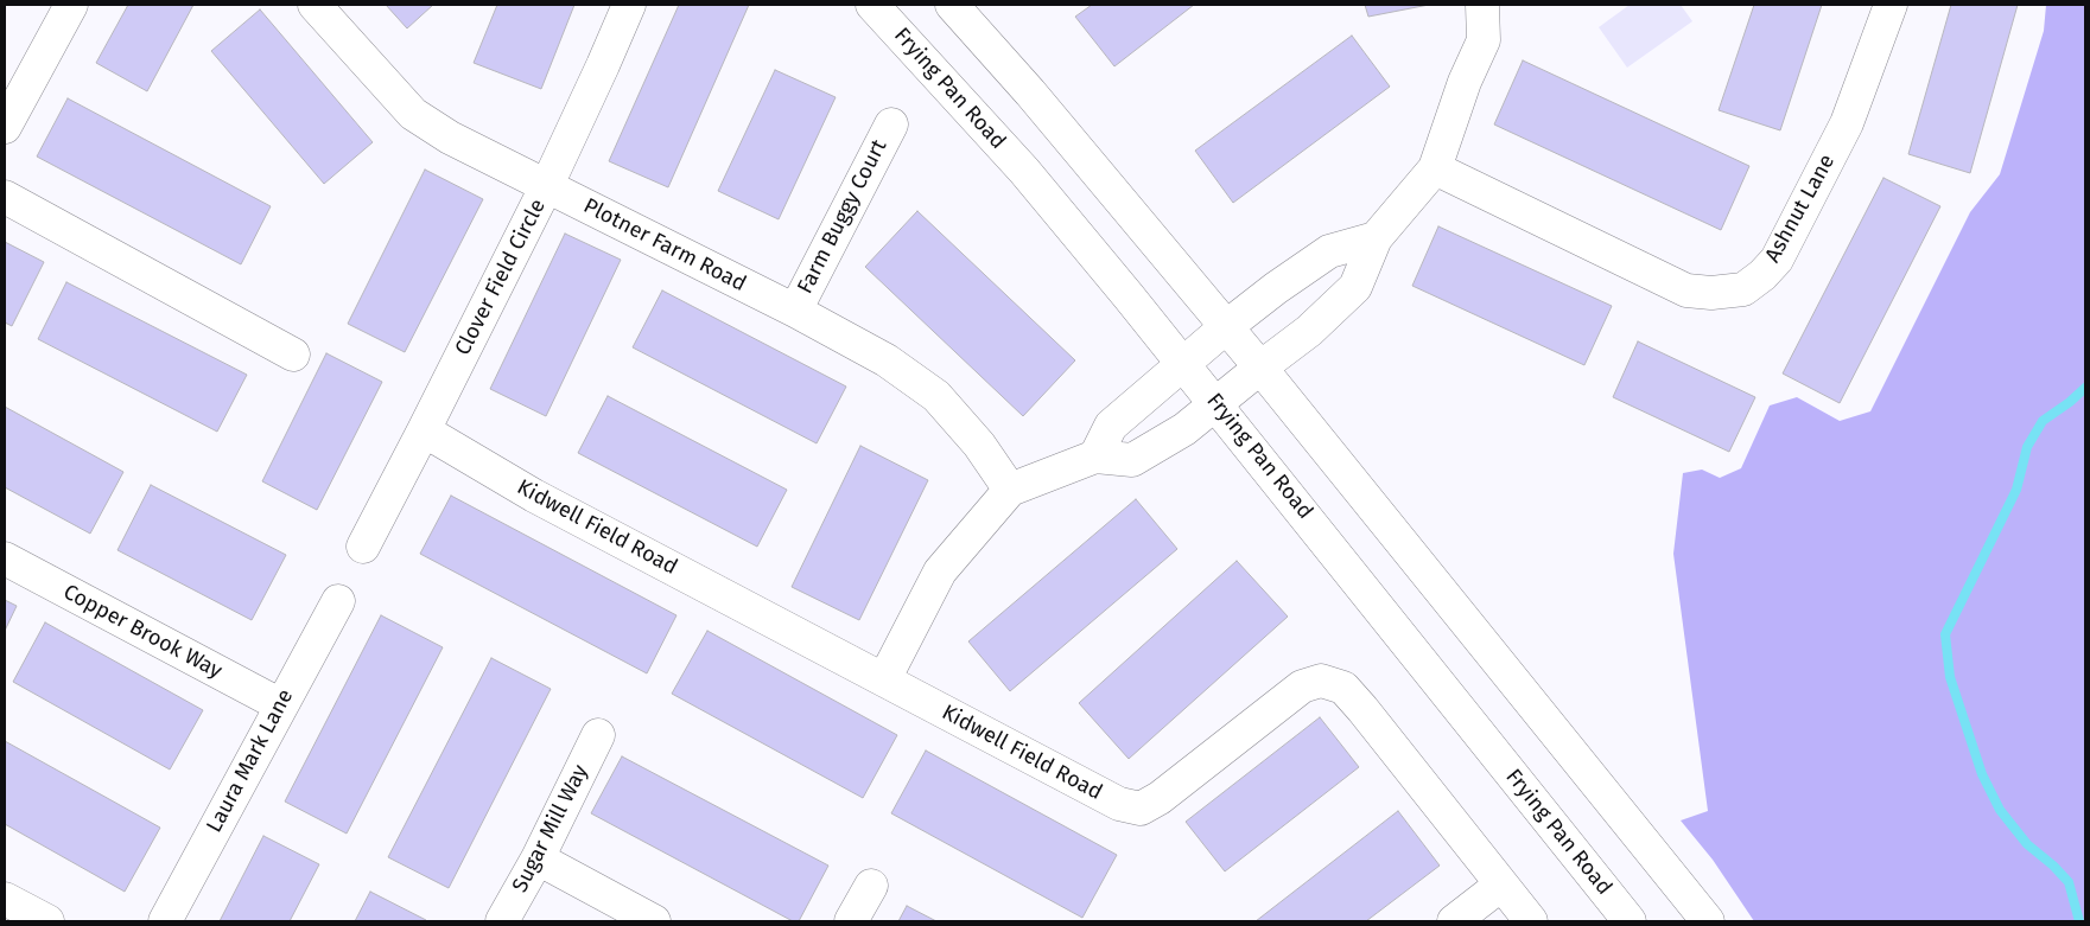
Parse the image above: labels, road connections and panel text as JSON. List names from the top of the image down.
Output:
{
  "streets": {
    "street": [
      "Frying Pan Road",
      "Ashnut Lane",
      "Farm Buggy Court",
      "Plotner Farm Road",
      "Clover Field Circle",
      "Kidwell Field Road",
      "Copper Brook Way",
      "Laura Mark Lane",
      "Sugar Mill Way"
    ]
  },
  "crossings": [
    ["Farm Buggy Court", "Plotner Farm Road"],
    ["Plotner Farm Road", "Clover Field Circle"],
    ["Clover Field Circle", "Kidwell Field Road"],
    ["Copper Brook Way", "Laura Mark Lane"]
  ]
}
